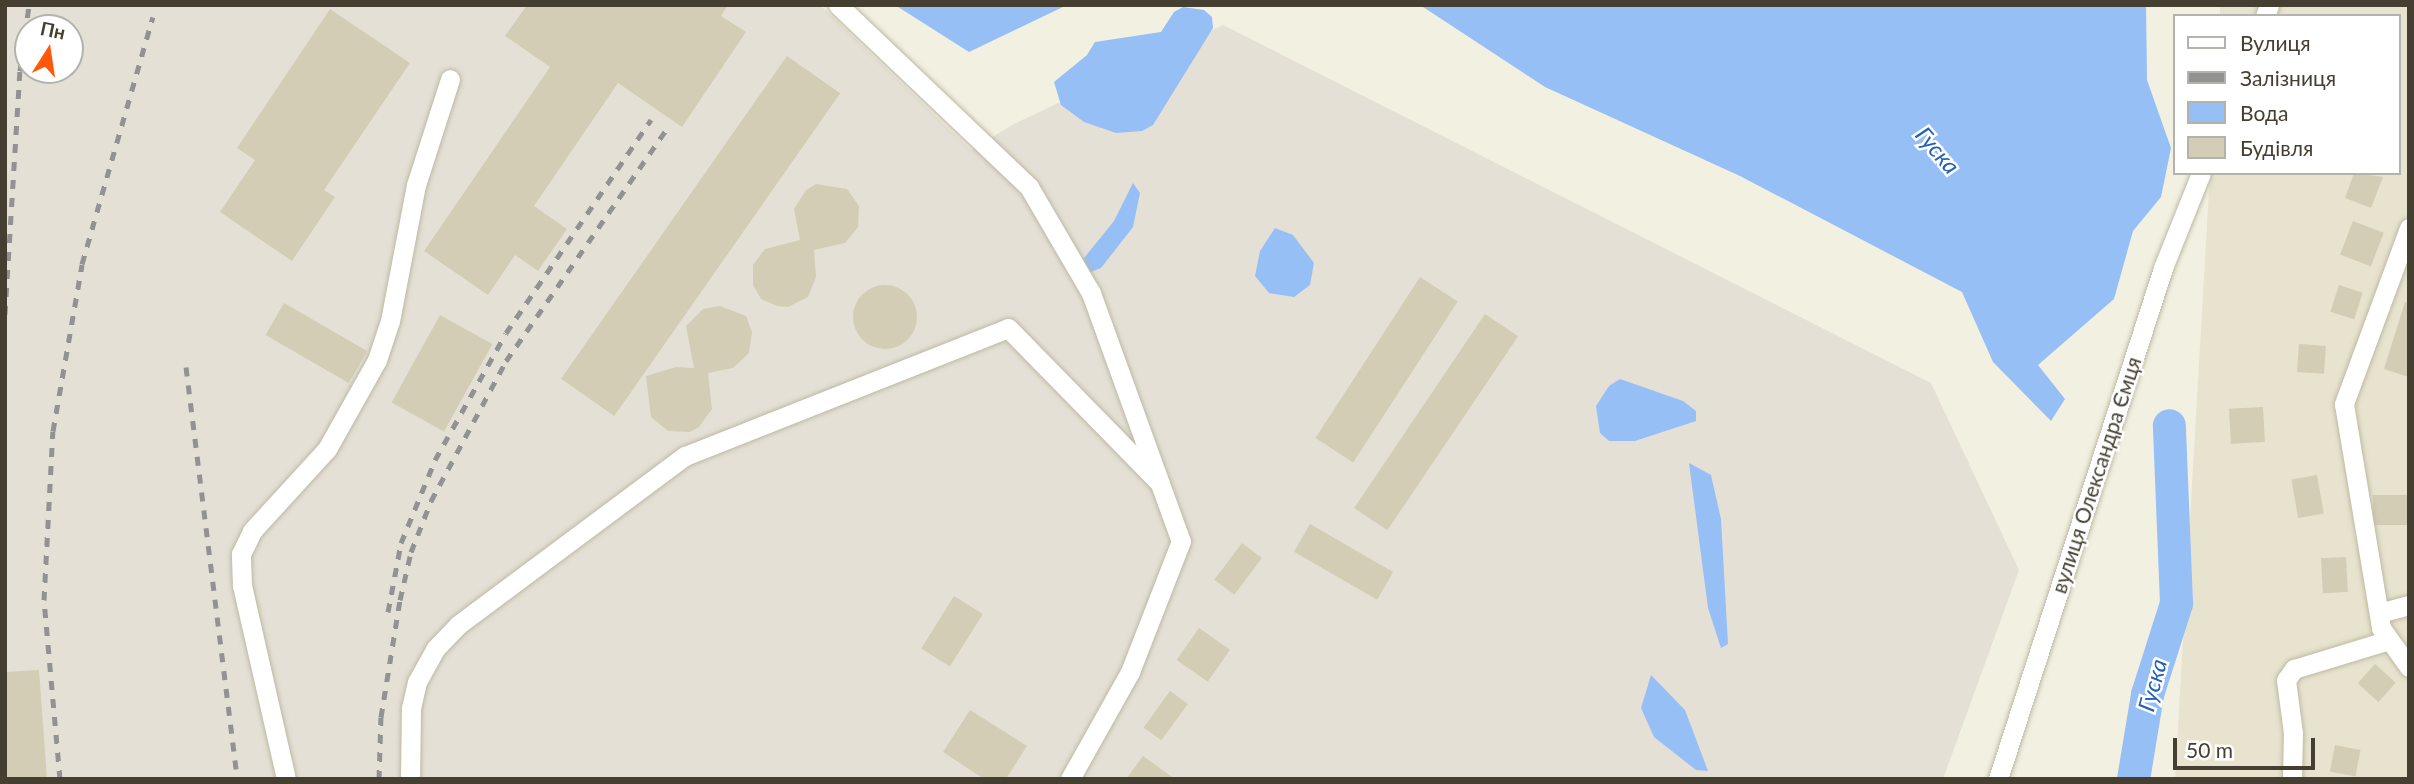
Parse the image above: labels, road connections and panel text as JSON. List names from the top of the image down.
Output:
{
  "streets": {
    "street": ["вулиця Олександра Ємця"]
  },
  "water": ["Гуска"],
  "legend": [
    "Вулиця",
    "Залізниця",
    "Вода",
    "Будівля"
  ],
  "scale_bar": "50 m",
  "north": "top"
}
